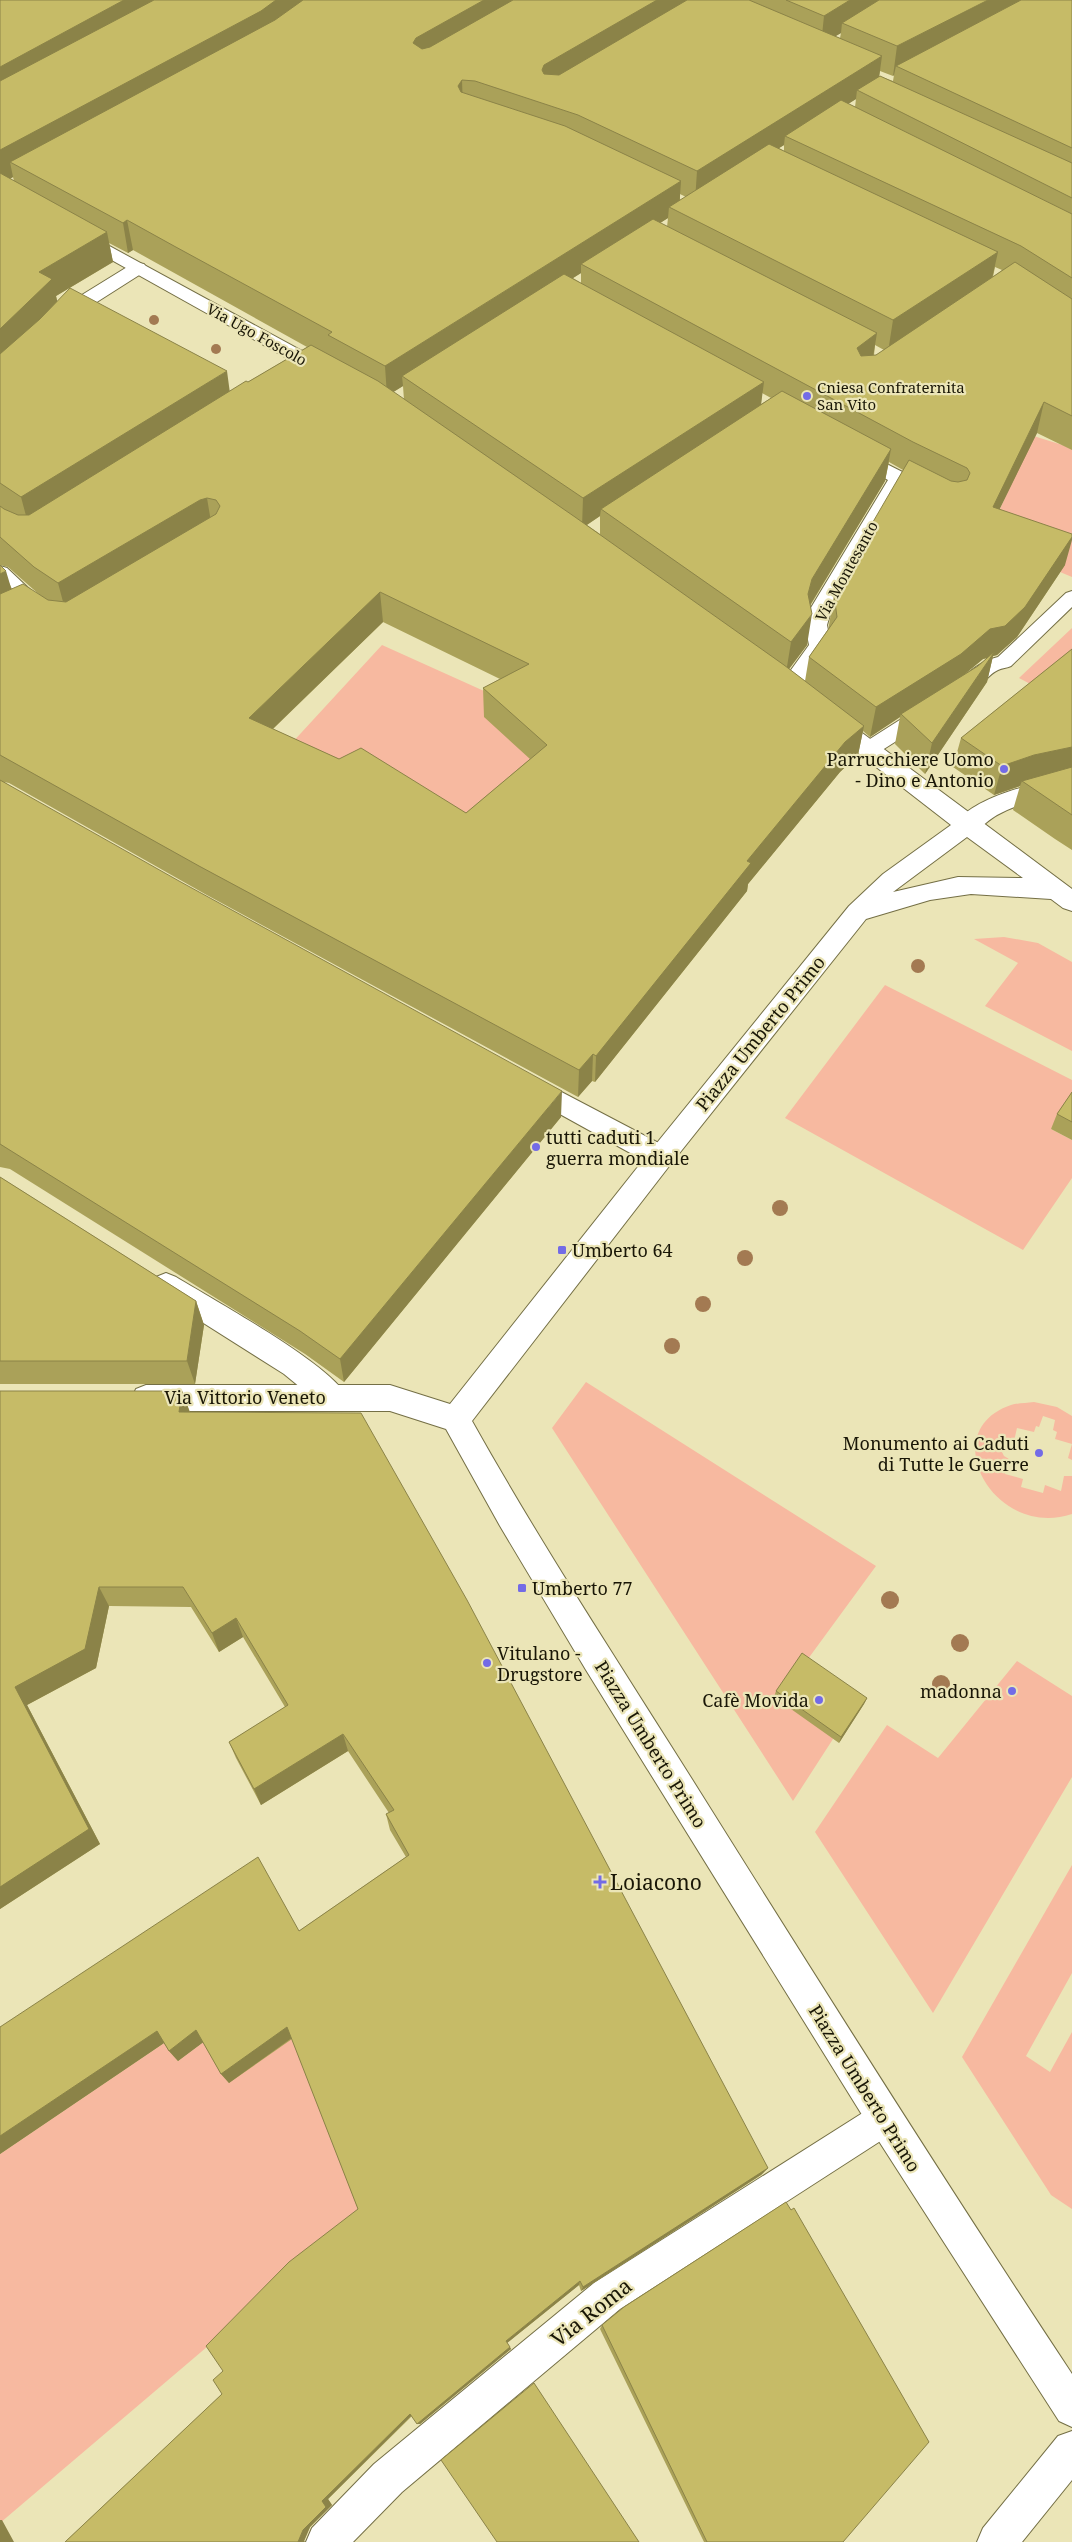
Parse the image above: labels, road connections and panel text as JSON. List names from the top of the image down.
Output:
{
  "streets": {
    "street": [
      "Via Ugo Foscolo",
      "Via Montesanto",
      "Piazza Umberto Primo",
      "Via Vittorio Veneto",
      "Via Roma"
    ]
  },
  "crossings": [
    ["Piazza Umberto Primo", "Via Vittorio Veneto"],
    ["Piazza Umberto Primo", "Via Roma"]
  ],
  "places": {
    "other": [
      "Cniesa Confraternita San Vito",
      "Parrucchiere Uomo - Dino e Antonio",
      "tutti caduti 1 guerra mondiale",
      "Monumento ai Caduti di Tutte le Guerre",
      "Vitulano - Drugstore",
      "madonna",
      "Cafè Movida"
    ],
    "transit": ["Umberto 64", "Umberto 77"],
    "health": ["Loiacono"]
  }
}
